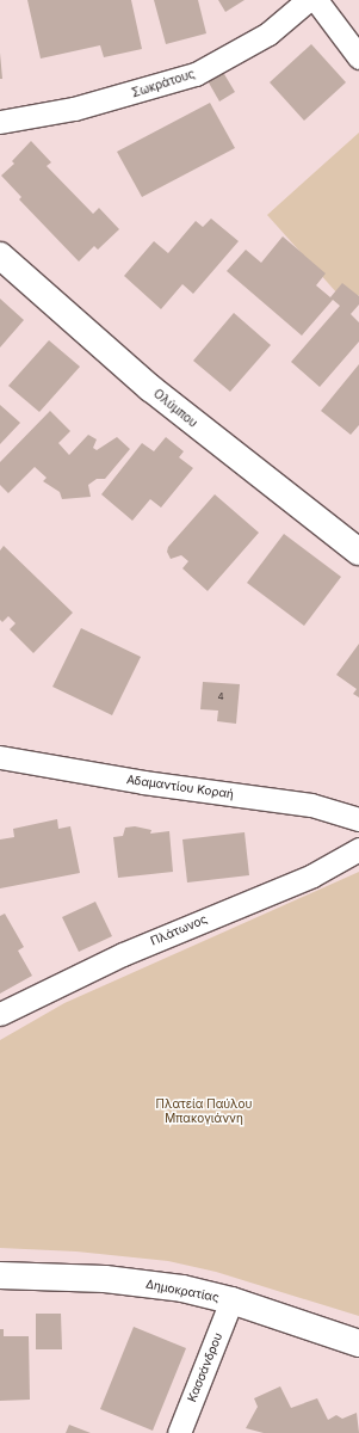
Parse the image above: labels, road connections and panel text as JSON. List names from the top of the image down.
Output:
{
  "streets": {
    "street": [
      "Σωκράτους",
      "Ολύμπου",
      "Αδαμαντίου Κοραή",
      "Πλάτωνος",
      "Δημοκρατίας",
      "Κασσάνδρου"
    ]
  },
  "crossings": [
    ["Δημοκρατίας", "Κασσάνδρου"]
  ],
  "parks": ["Πλατεία Παύλου Μπακογιάννη"],
  "house_numbers": ["4"]
}
